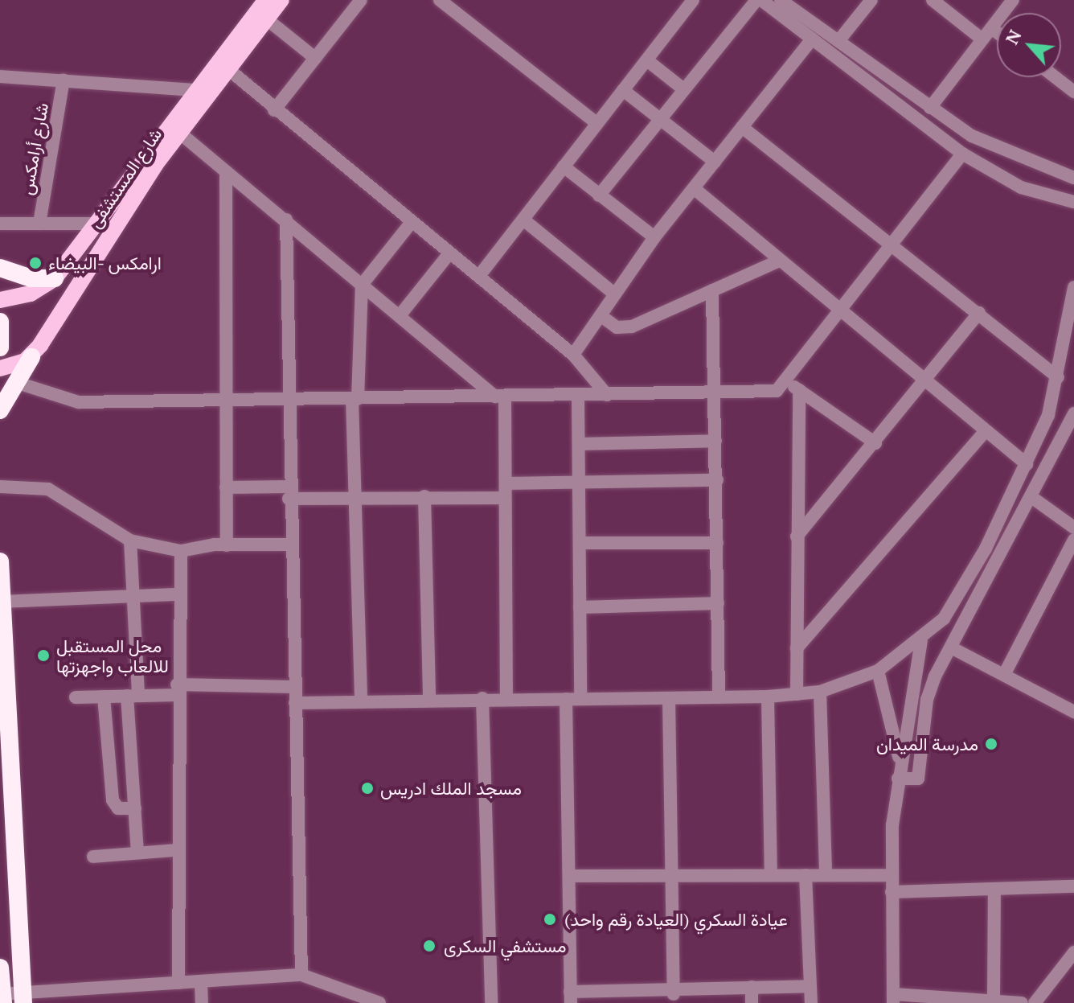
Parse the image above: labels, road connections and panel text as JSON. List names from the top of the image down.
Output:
{
  "streets": {
    "main road": ["شارع المستشفى"],
    "street": ["شارع أرامكس"]
  },
  "places": [
    "ارامكس -البيضاء",
    "محل المستقبل للالعاب واجهزتها",
    "مدرسة الميدان",
    "مسجد الملك ادريس",
    "عيادة السكري (العيادة رقم واحد)",
    "مستشفي السكرى"
  ],
  "north": "top left"
}
